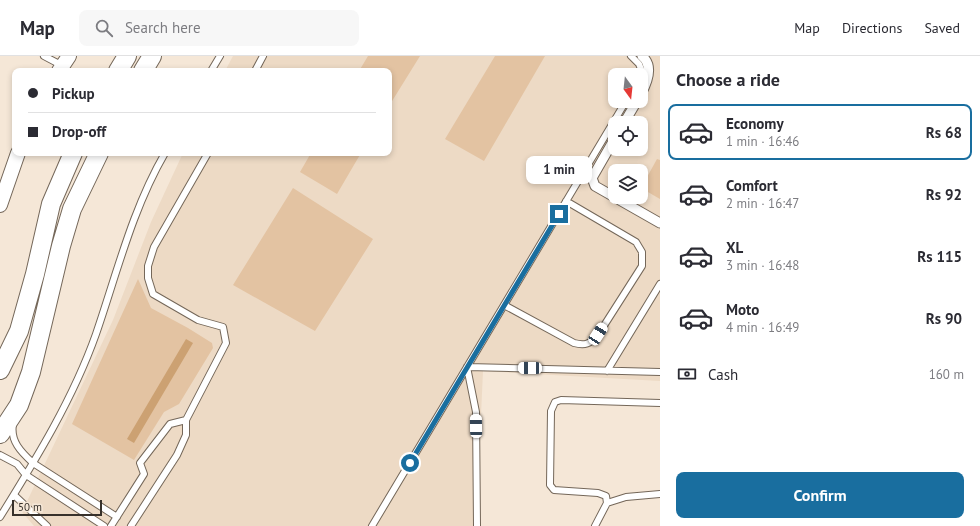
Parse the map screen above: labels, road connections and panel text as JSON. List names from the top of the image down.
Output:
{
  "scale_bar": "50 m",
  "north": "bottom",
  "page": {
    "header": "Map",
    "search": "Search here",
    "nav": ["Map", "Directions", "Saved"],
    "heading": "Choose a ride",
    "banner": ["Pickup", "Drop-off"],
    "list": [
      {
        "name": "Economy",
        "note": "1 min · 16:46",
        "value": "Rs 68"
      },
      {
        "name": "Comfort",
        "note": "2 min · 16:47",
        "value": "Rs 92"
      },
      {
        "name": "XL",
        "note": "3 min · 16:48",
        "value": "Rs 115"
      },
      {
        "name": "Moto",
        "note": "4 min · 16:49",
        "value": "Rs 90"
      }
    ],
    "bubble": "1 min",
    "pay": ["Cash", "160 m"],
    "buttons": "Confirm",
    "scale": "50 m"
  }
}
